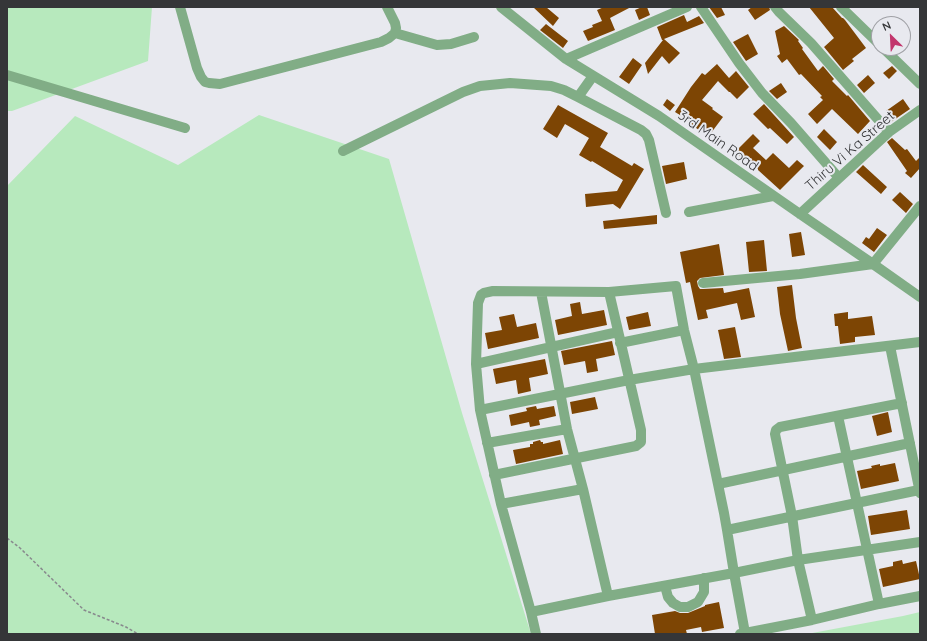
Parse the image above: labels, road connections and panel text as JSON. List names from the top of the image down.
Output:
{
  "streets": {
    "street": ["3rd Main Road", "Thiru Vi Ka Street"]
  },
  "crossings": [
    ["3rd Main Road", "Thiru Vi Ka Street"]
  ],
  "north": "top left"
}
